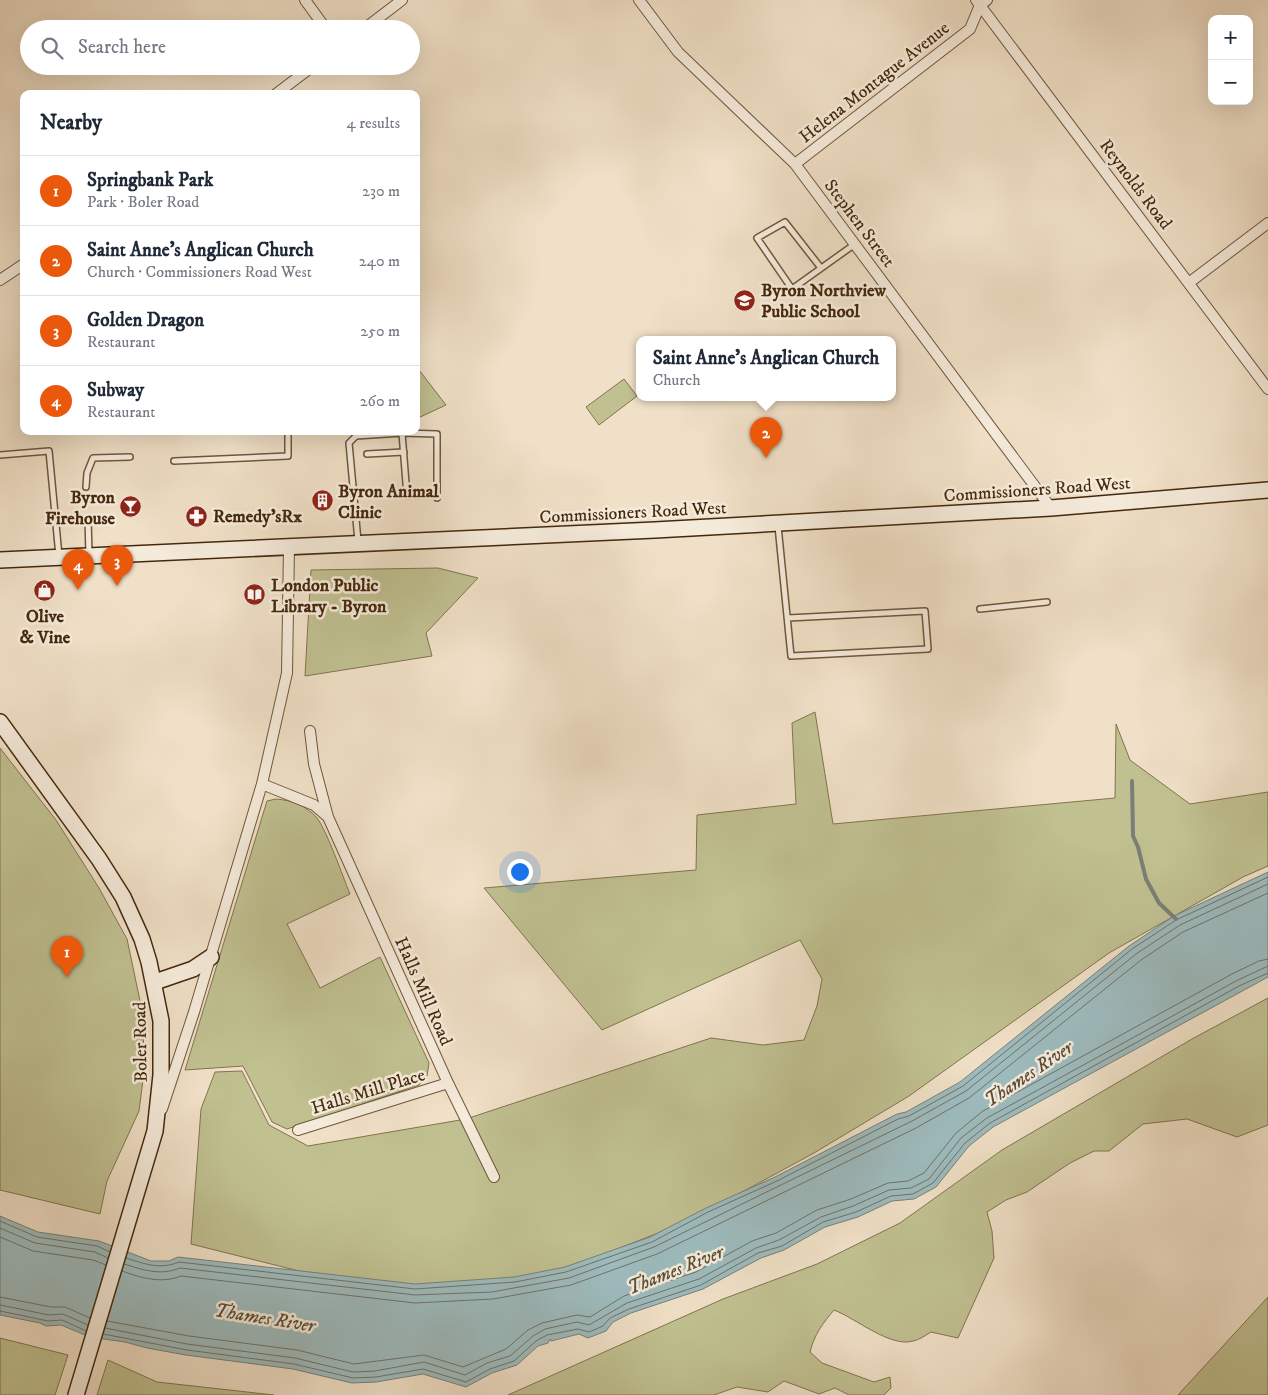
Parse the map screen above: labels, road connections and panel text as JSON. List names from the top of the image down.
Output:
{
  "streets": {
    "main road": ["Commissioners Road West", "Boler Road"],
    "street": [
      "Helena Montague Avenue",
      "Reynolds Road",
      "Stephen Street",
      "Halls Mill Road",
      "Halls Mill Place"
    ]
  },
  "crossings": [
    ["Helena Montague Avenue", "Reynolds Road"],
    ["Helena Montague Avenue", "Stephen Street"],
    ["Stephen Street", "Commissioners Road West"],
    ["Halls Mill Road", "Halls Mill Place"]
  ],
  "water": ["Thames River"],
  "places": {
    "school or university": ["Byron Northview Public School"],
    "building": ["Byron Animal Clinic"],
    "bar": ["Byron Firehouse"],
    "pharmacy": ["Remedy'sRx"],
    "shop": ["Olive & Vine"],
    "library": ["London Public Library - Byron"]
  },
  "page": {
    "map_buttons": ["+", "−"],
    "search": "Search here",
    "heading": ["Nearby", "4 results"],
    "list": [
      {
        "mark": "1",
        "name": "Springbank Park",
        "note": "Park · Boler Road",
        "value": "230 m"
      },
      {
        "mark": "2",
        "name": "Saint Anne's Anglican Church",
        "note": "Church · Commissioners Road West",
        "value": "240 m"
      },
      {
        "mark": "3",
        "name": "Golden Dragon",
        "note": "Restaurant",
        "value": "250 m"
      },
      {
        "mark": "4",
        "name": "Subway",
        "note": "Restaurant",
        "value": "260 m"
      }
    ],
    "popup": ["Saint Anne's Anglican Church", "Church"],
    "pins": [
      "2",
      "3",
      "4",
      "1"
    ]
  }
}
